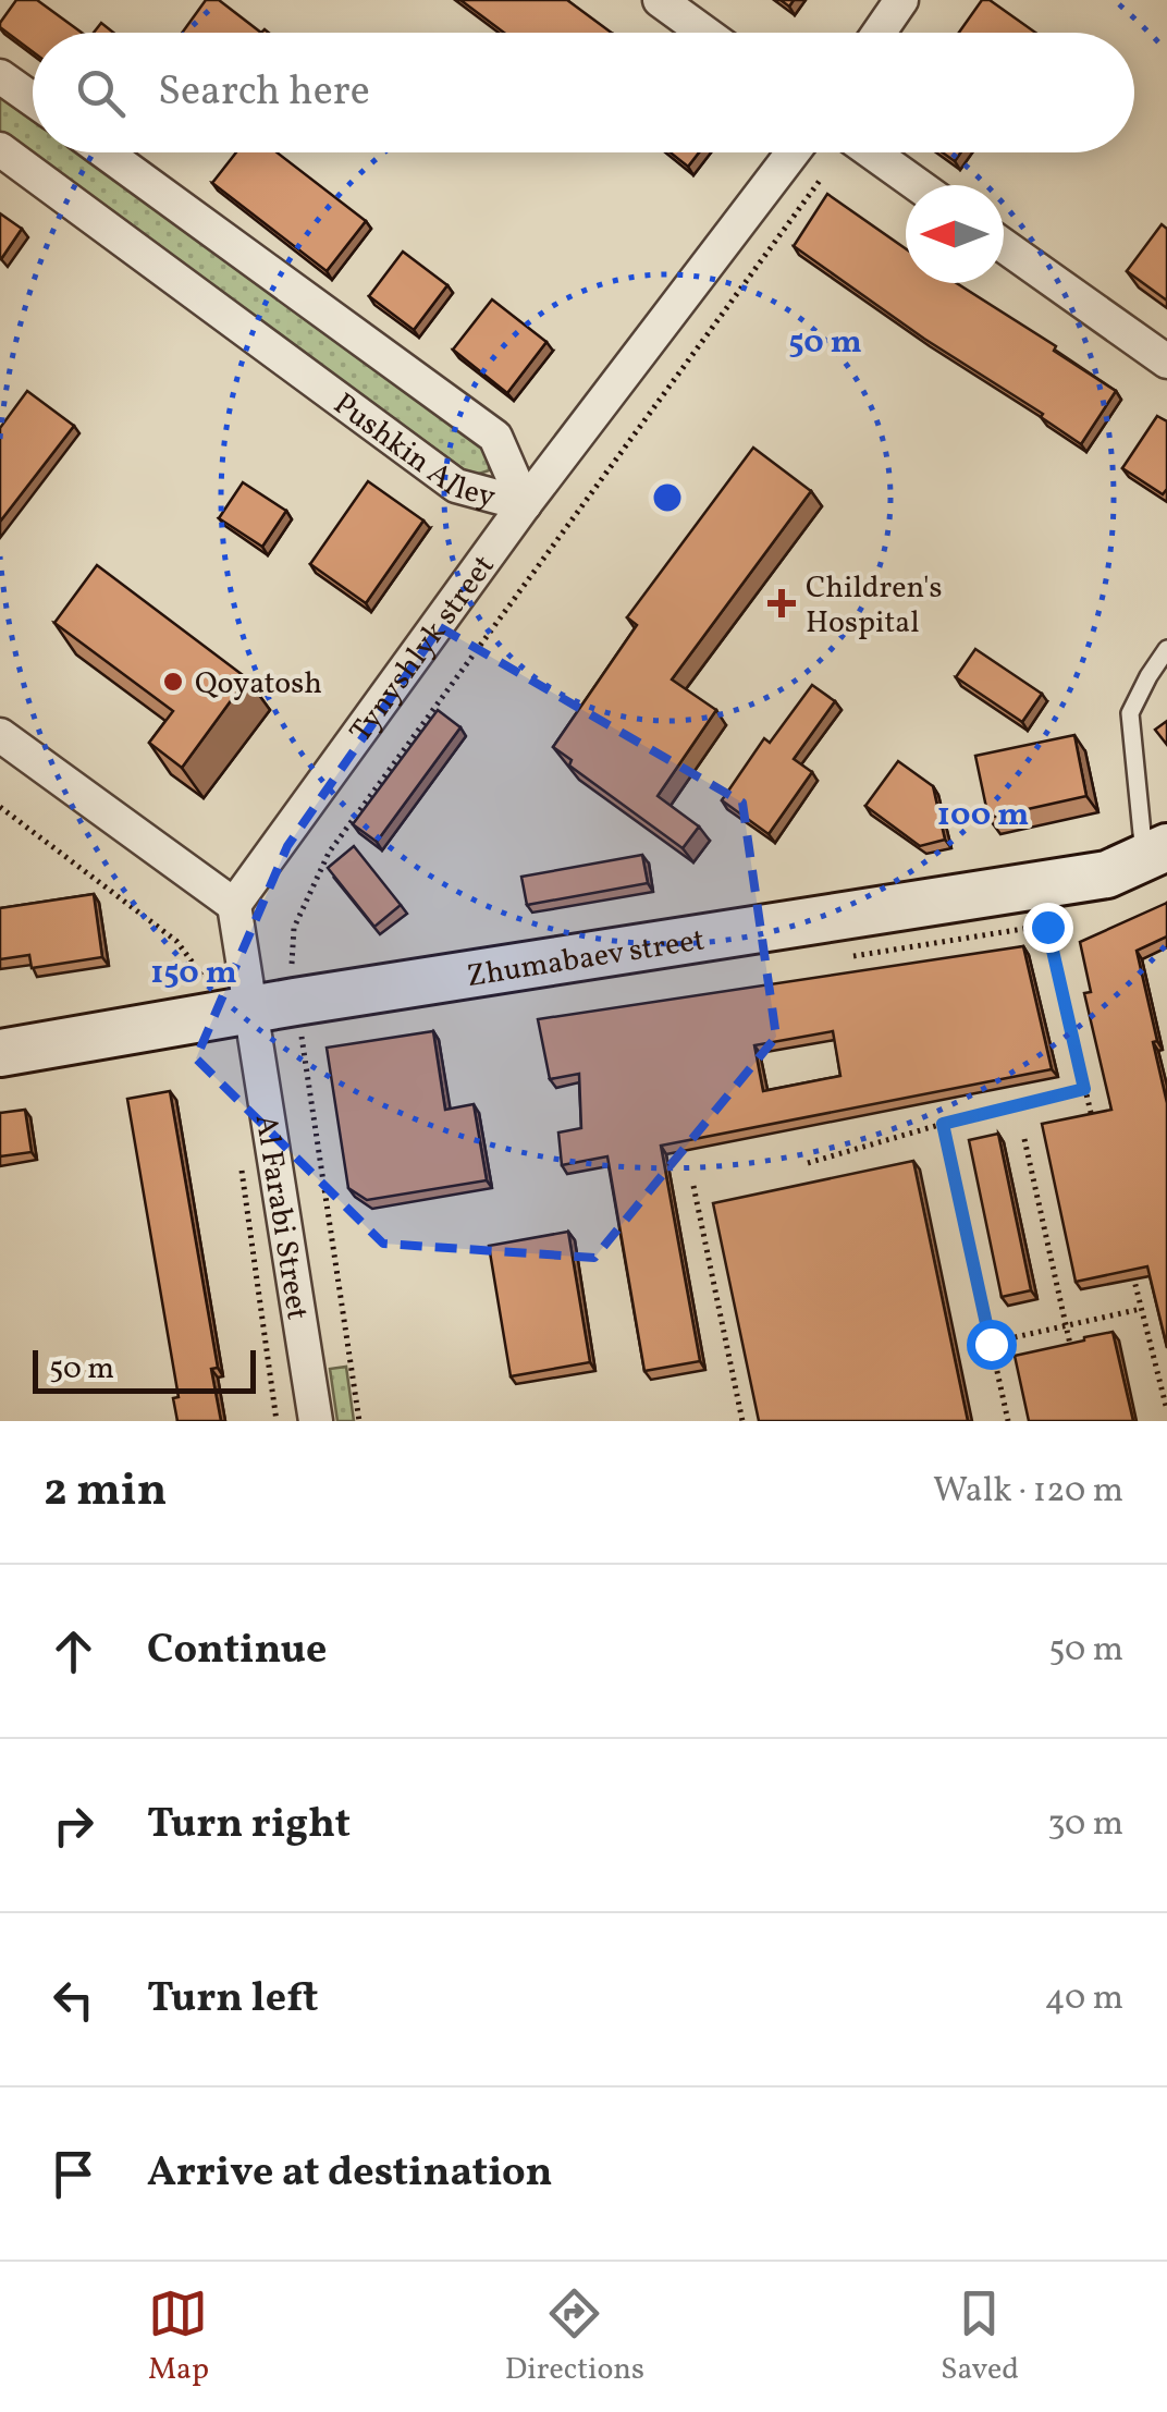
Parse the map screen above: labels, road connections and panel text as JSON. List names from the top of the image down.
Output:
{
  "streets": {
    "street": [
      "Pushkin Alley",
      "Tynyshlyk street",
      "Zhumabaev street",
      "Al Farabi Street"
    ]
  },
  "crossings": [
    ["Pushkin Alley", "Tynyshlyk street"],
    ["Tynyshlyk street", "Al Farabi Street"],
    ["Zhumabaev street", "Al Farabi Street"]
  ],
  "places": {
    "health": ["Children's Hospital"],
    "other": ["Qoyatosh"]
  },
  "scale_bar": "50 m",
  "north": "left",
  "page": {
    "search": "Search here",
    "scale": "50 m",
    "heading": ["2 min", "Walk · 120 m"],
    "list": [
      ["Continue", "50 m"],
      ["Turn right", "30 m"],
      ["Turn left", "40 m"],
      "Arrive at destination"
    ],
    "nav": ["Map", "Directions", "Saved"]
  },
  "rings": ["50 m", "100 m", "150 m"]
}
